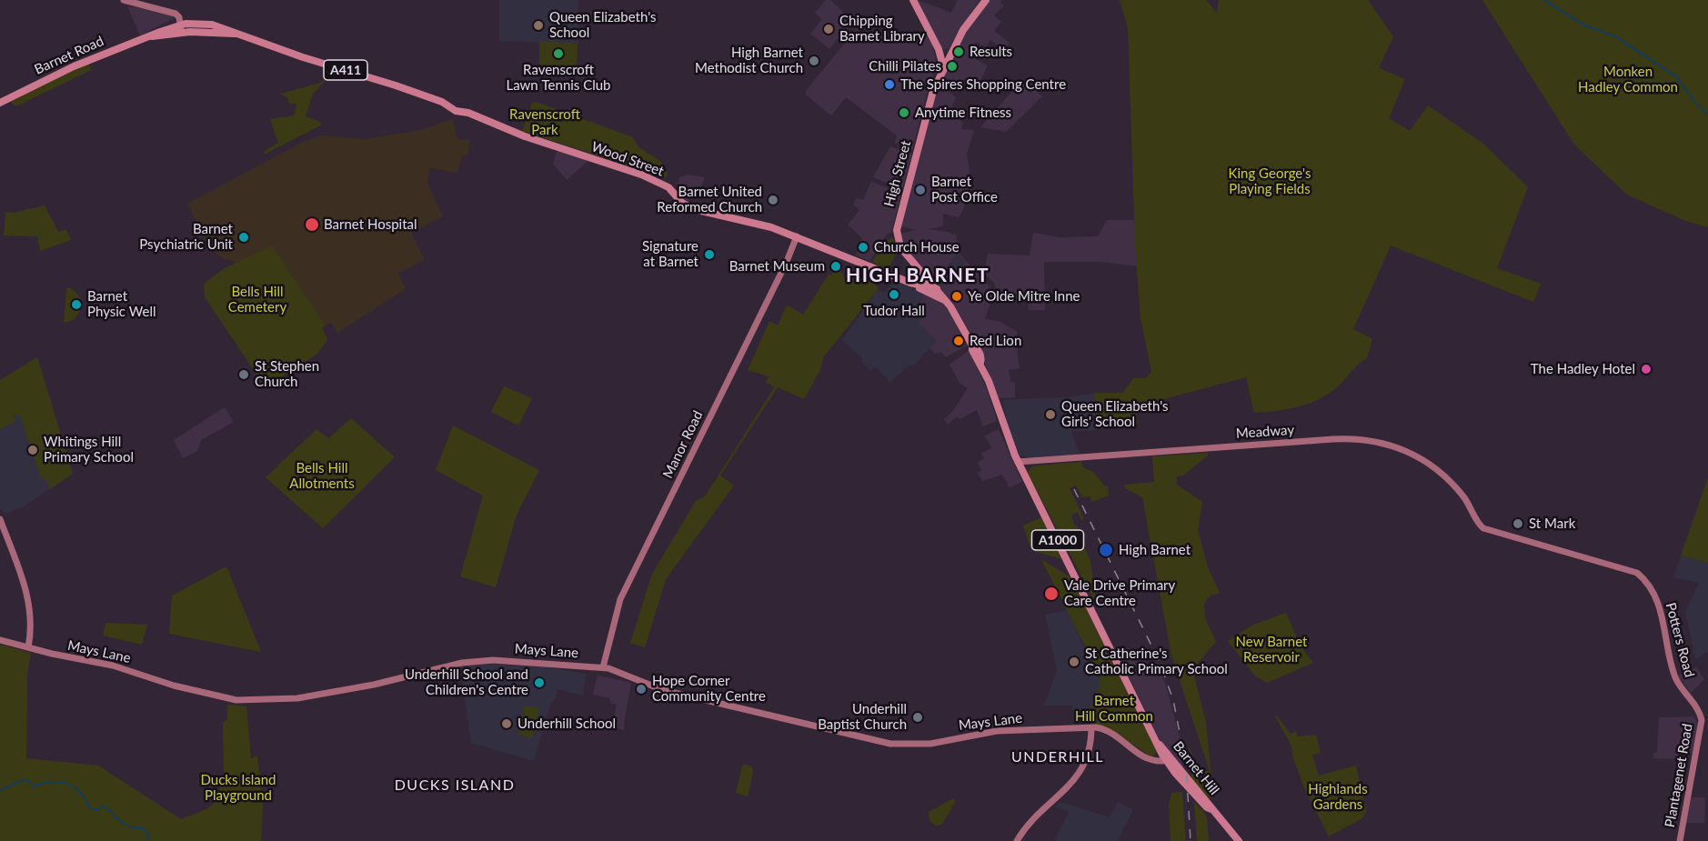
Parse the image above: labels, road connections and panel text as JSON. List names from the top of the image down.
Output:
{
  "streets": {
    "main road": [
      "Barnet Road",
      "A411",
      "Wood Street",
      "High Street",
      "A1000",
      "Barnet Hill"
    ],
    "street": [
      "Meadway",
      "Manor Road",
      "Potters Road",
      "Mays Lane",
      "Plantagenet Road"
    ]
  },
  "crossings": [
    ["Barnet Road", "Wood Street"],
    ["Wood Street", "High Street"],
    ["Wood Street", "Manor Road"],
    ["Wood Street", "A1000"],
    ["Meadway", "A1000"],
    ["Meadway", "Potters Road"],
    ["Meadway", "Barnet Hill"],
    ["Manor Road", "Mays Lane"],
    ["A1000", "Barnet Hill"],
    ["Potters Road", "Plantagenet Road"]
  ],
  "districts": ["HIGH BARNET", "UNDERHILL", "DUCKS ISLAND"],
  "parks": [
    "Monken Hadley Common",
    "Ravenscroft Park",
    "King George's Playing Fields",
    "Bells Hill Cemetery",
    "Bells Hill Allotments",
    "New Barnet Reservoir",
    "Barnet Hill Common",
    "Ducks Island Playground",
    "Highlands Gardens"
  ],
  "places": [
    "Queen Elizabeth's School",
    "Chipping Barnet Library",
    "Results",
    "Ravenscroft Lawn Tennis Club",
    "High Barnet Methodist Church",
    "Chilli Pilates",
    "The Spires Shopping Centre",
    "Anytime Fitness",
    "Barnet Post Office",
    "Barnet United Reformed Church",
    "Barnet Hospital",
    "Barnet Psychiatric Unit",
    "Church House",
    "Signature at Barnet",
    "Barnet Museum",
    "Tudor Hall",
    "Ye Olde Mitre Inne",
    "Barnet Physic Well",
    "Red Lion",
    "The Hadley Hotel",
    "St Stephen Church",
    "Queen Elizabeth's Girls' School",
    "Whitings Hill Primary School",
    "St Mark",
    "High Barnet",
    "Vale Drive Primary Care Centre",
    "St Catherine's Catholic Primary School",
    "Underhill School and Children's Centre",
    "Hope Corner Community Centre",
    "Underhill Baptist Church",
    "Underhill School"
  ]
}
